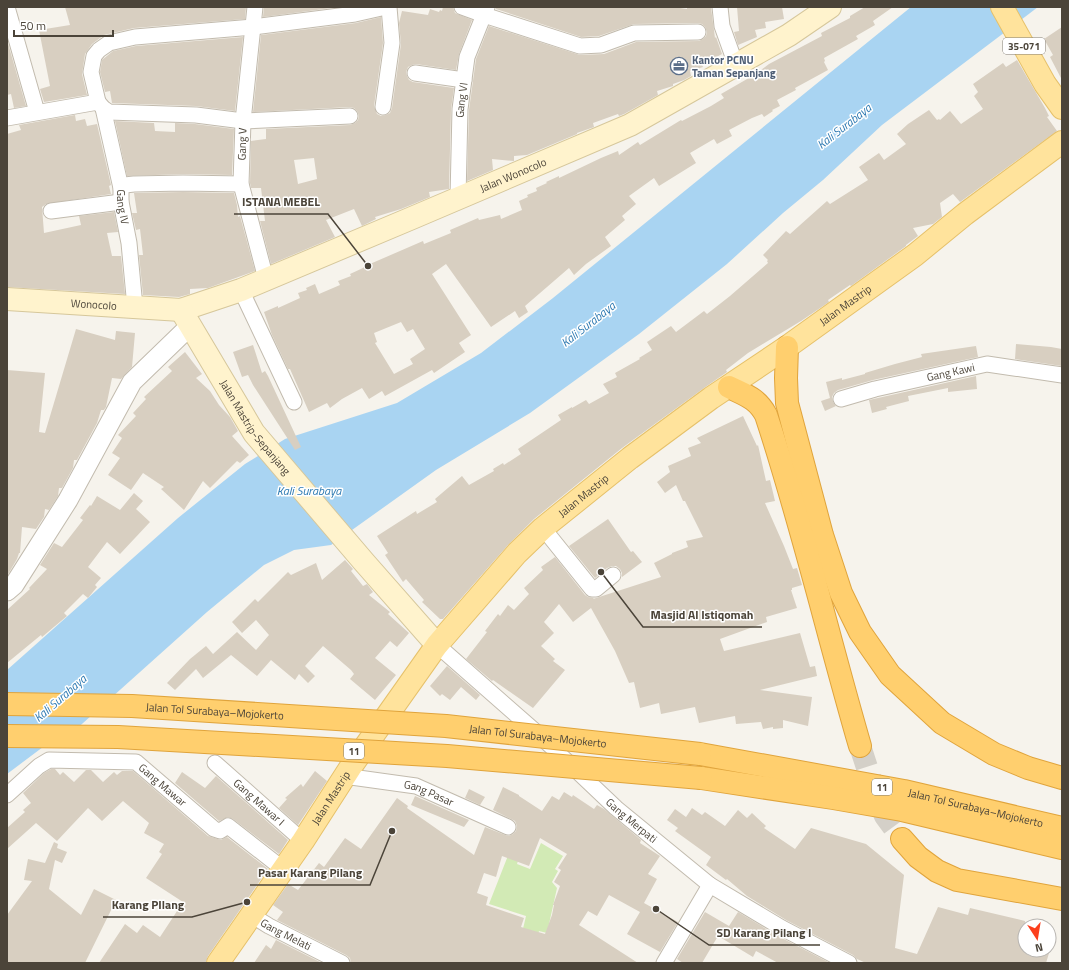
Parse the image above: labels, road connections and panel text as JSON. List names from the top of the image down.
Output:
{
  "streets": {
    "highway": ["Jalan Tol Surabaya–Mojokerto", "11"],
    "main road": [
      "35-071",
      "Jalan Wonocolo",
      "Wonocolo",
      "Jalan Mastrip",
      "Jalan Mastrip-Sepanjang"
    ],
    "street": [
      "Gang VI",
      "Gang V",
      "Gang IV",
      "Gang Kawi",
      "Gang Mawar",
      "Gang Pasar",
      "Gang Mawar I",
      "Gang Merpati",
      "Gang Melati"
    ]
  },
  "crossings": [
    ["Gang VI", "Jalan Wonocolo"],
    ["Gang V", "Jalan Wonocolo"],
    ["Gang V", "Gang IV"],
    ["Jalan Wonocolo", "Wonocolo"],
    ["Jalan Wonocolo", "Jalan Mastrip-Sepanjang"],
    ["Gang IV", "Wonocolo"],
    ["Wonocolo", "Jalan Mastrip-Sepanjang"],
    ["Jalan Mastrip", "Jalan Mastrip-Sepanjang"],
    ["Jalan Mastrip", "Gang Mawar"],
    ["Jalan Mastrip", "Gang Pasar"],
    ["Jalan Mastrip", "Gang Mawar I"],
    ["Jalan Mastrip", "Gang Merpati"],
    ["Jalan Mastrip", "Gang Melati"],
    ["Jalan Mastrip-Sepanjang", "Gang Merpati"]
  ],
  "water": ["Kali Surabaya"],
  "places": {
    "office": ["Kantor PCNU Taman Sepanjang"],
    "other": [
      "ISTANA MEBEL",
      "Masjid Al Istiqomah",
      "Pasar Karang Pilang",
      "Karang PIlang",
      "SD Karang Pilang I"
    ]
  },
  "scale_bar": "50 m",
  "north": "bottom"
}
